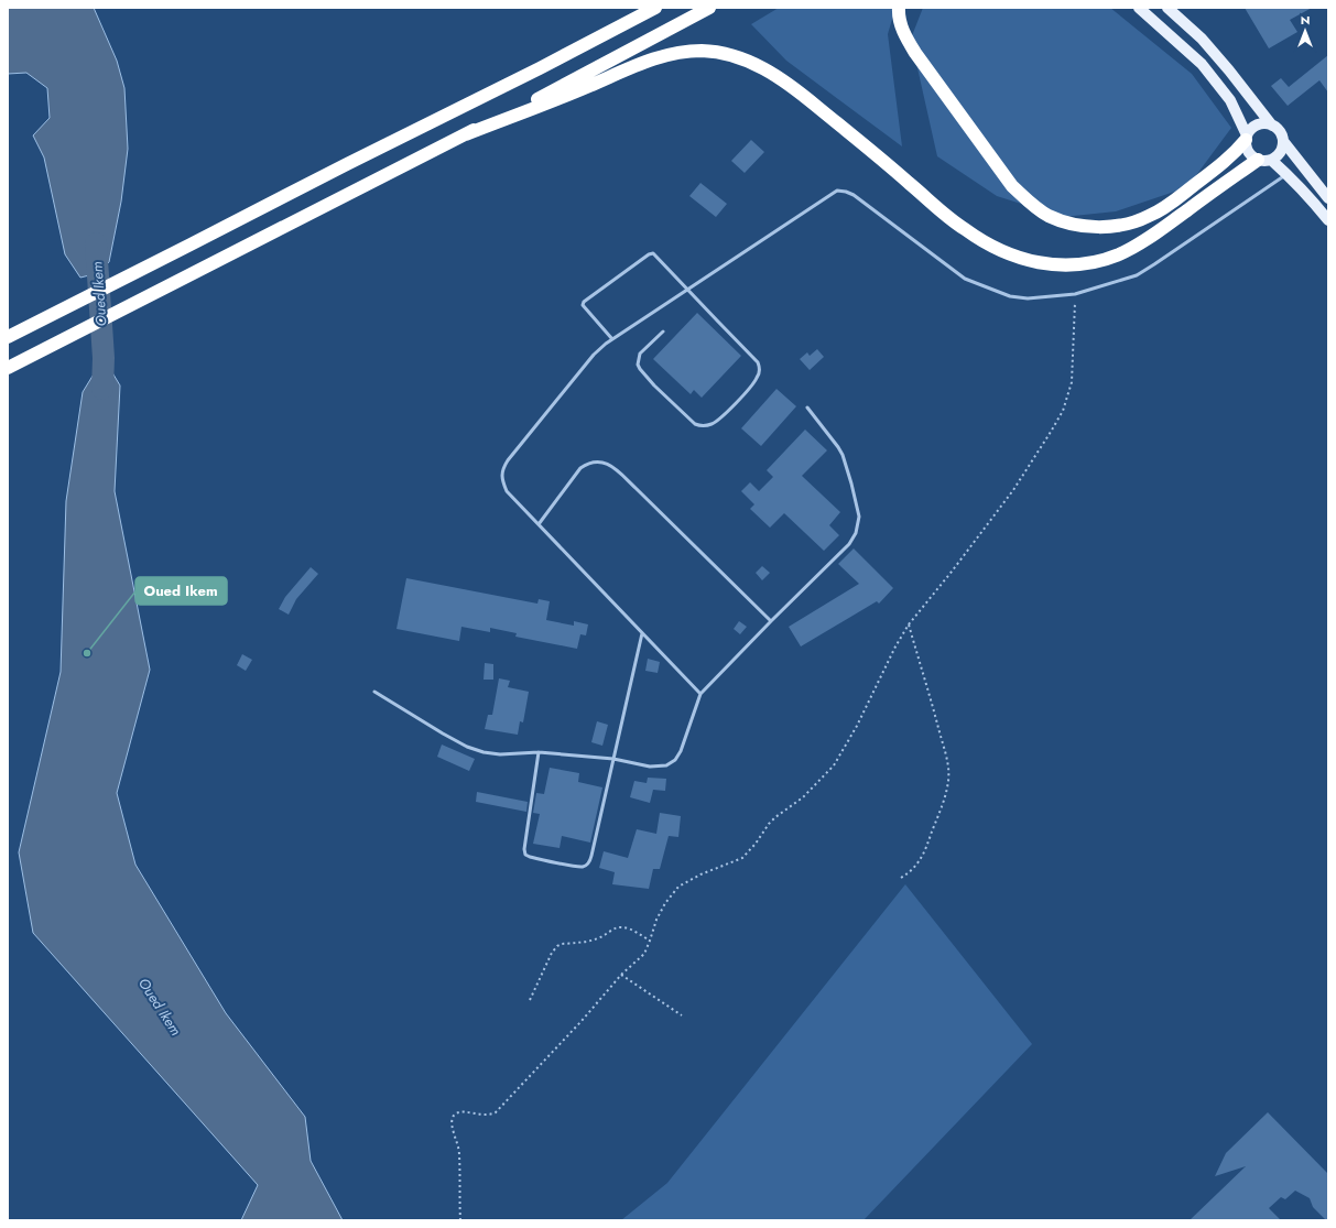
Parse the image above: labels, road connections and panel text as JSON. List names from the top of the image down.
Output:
{
  "water": ["Oued Ikem"],
  "places": ["Oued Ikem"],
  "north": "top"
}
